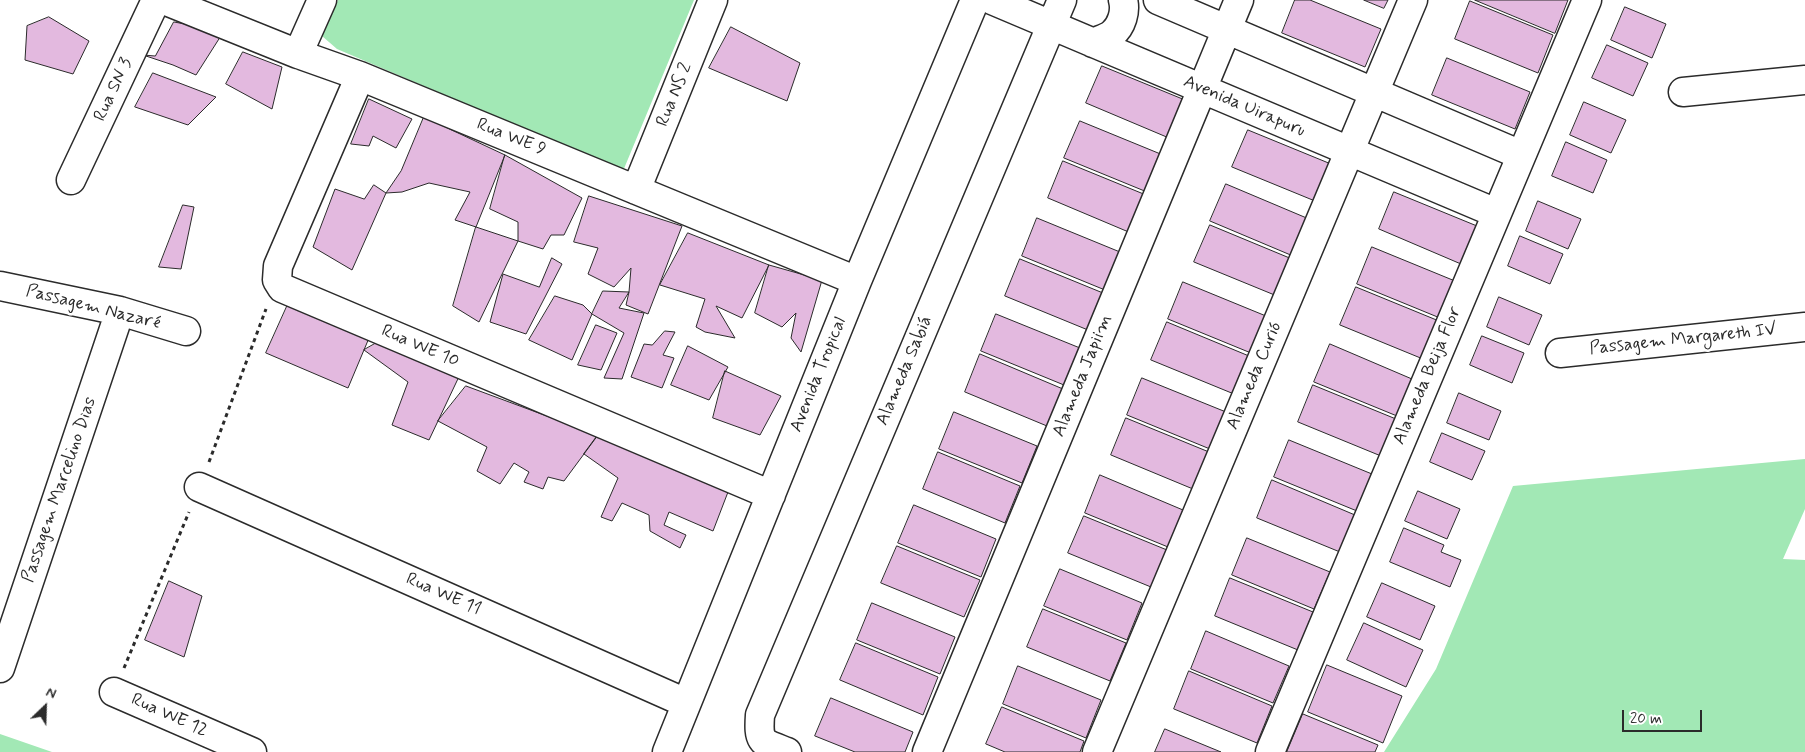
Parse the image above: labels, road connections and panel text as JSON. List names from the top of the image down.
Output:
{
  "streets": {
    "street": [
      "Rua SN 3",
      "Rua NS 2",
      "Avenida Uirapuru",
      "Rua WE 9",
      "Passagem Nazaré",
      "Passagem Margareth IV",
      "Rua WE 10",
      "Alameda Sabiá",
      "Avenida Tropical",
      "Alameda Japiim",
      "Alameda Curió",
      "Alameda Beija Flor",
      "Passagem Marcelino Dias",
      "Rua WE 11",
      "Rua WE 12"
    ]
  },
  "crossings": [
    ["Rua NS 2", "Rua WE 9"],
    ["Avenida Uirapuru", "Alameda Sabiá"],
    ["Avenida Uirapuru", "Alameda Japiim"],
    ["Avenida Uirapuru", "Alameda Curió"],
    ["Avenida Uirapuru", "Alameda Beija Flor"],
    ["Rua WE 9", "Rua WE 10"],
    ["Rua WE 9", "Avenida Tropical"],
    ["Passagem Nazaré", "Passagem Marcelino Dias"],
    ["Rua WE 10", "Avenida Tropical"],
    ["Avenida Tropical", "Rua WE 11"]
  ],
  "scale_bar": "20 m",
  "north": "top right"
}
